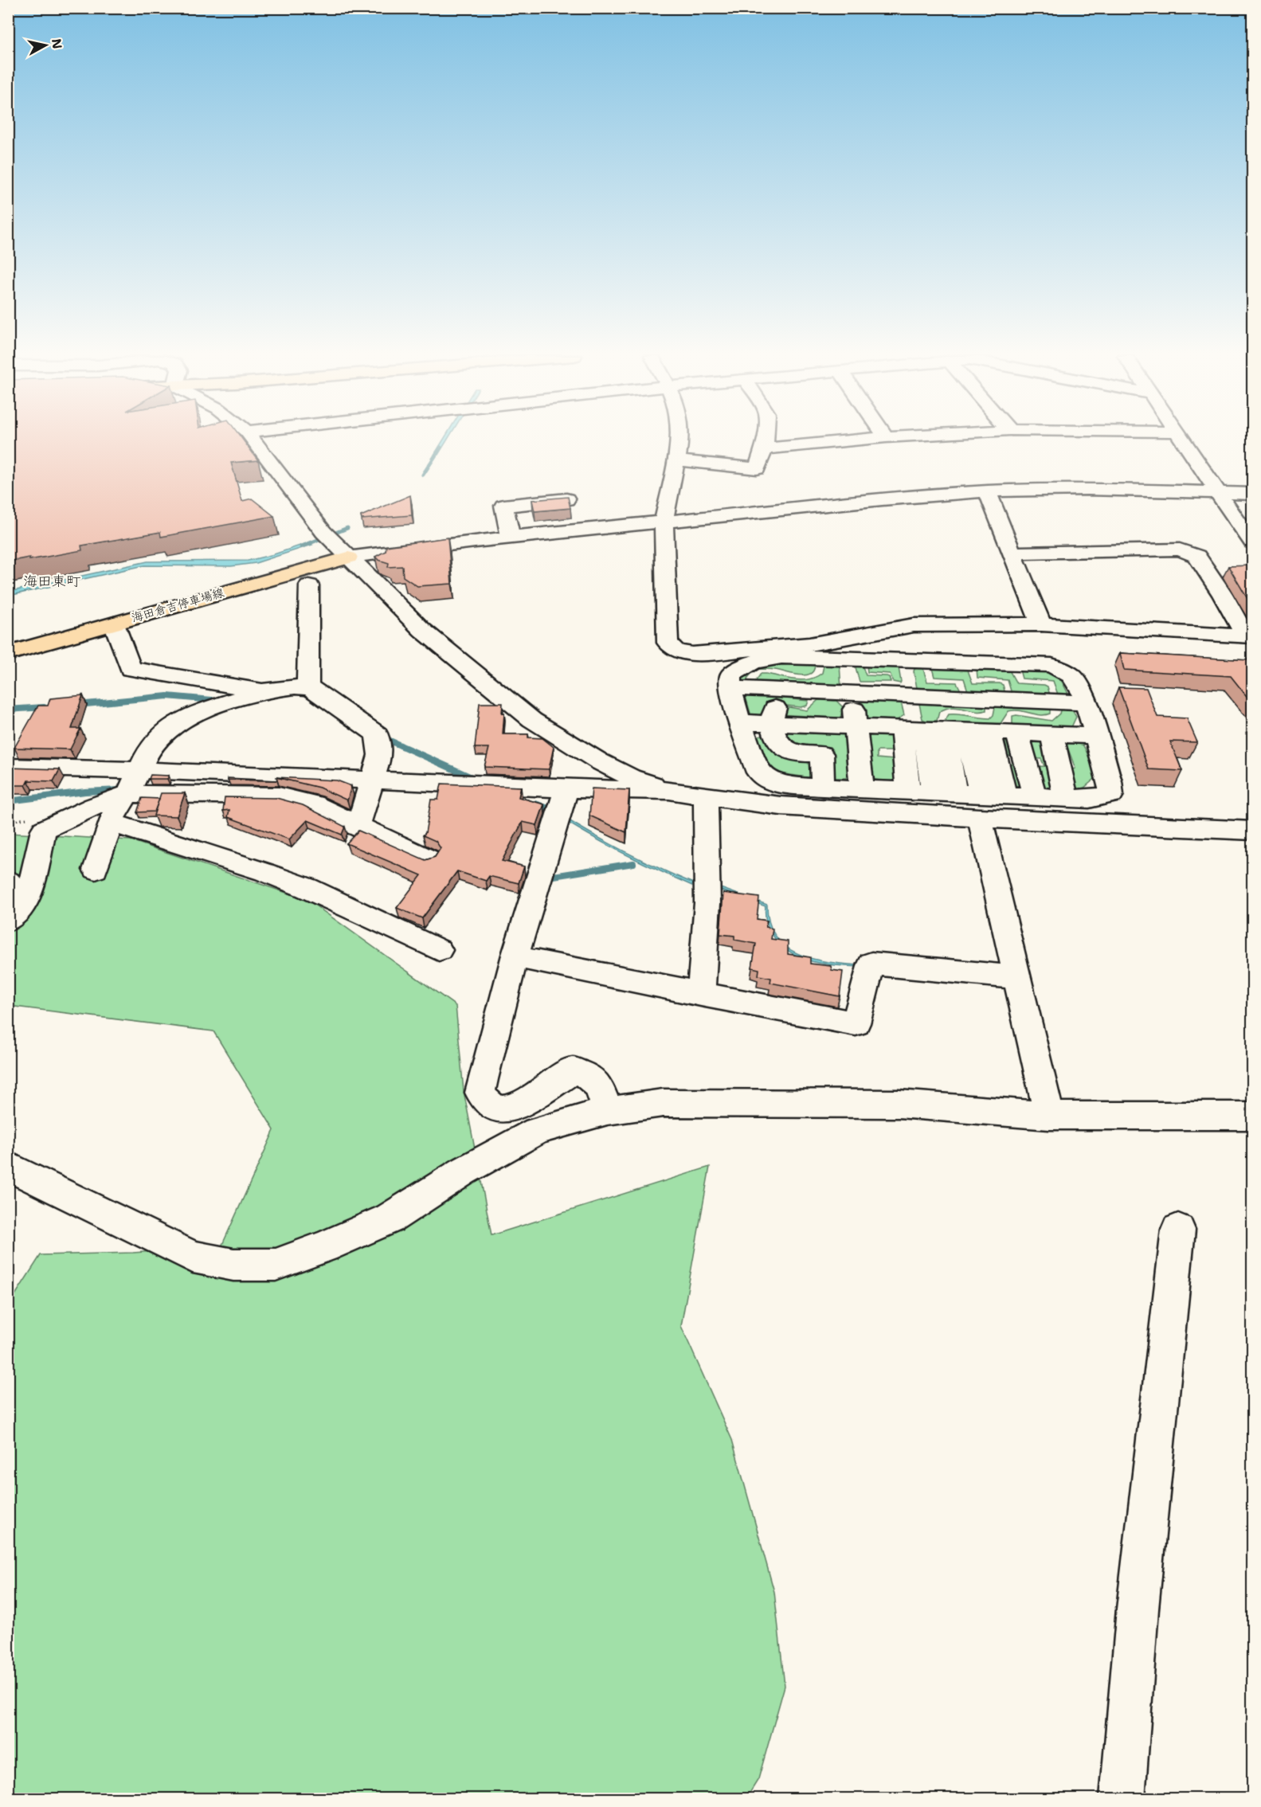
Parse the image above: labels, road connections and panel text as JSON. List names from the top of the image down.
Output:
{
  "streets": {
    "main road": ["海田倉吉停車場線"]
  },
  "districts": ["海田東町"],
  "north": "right"
}
